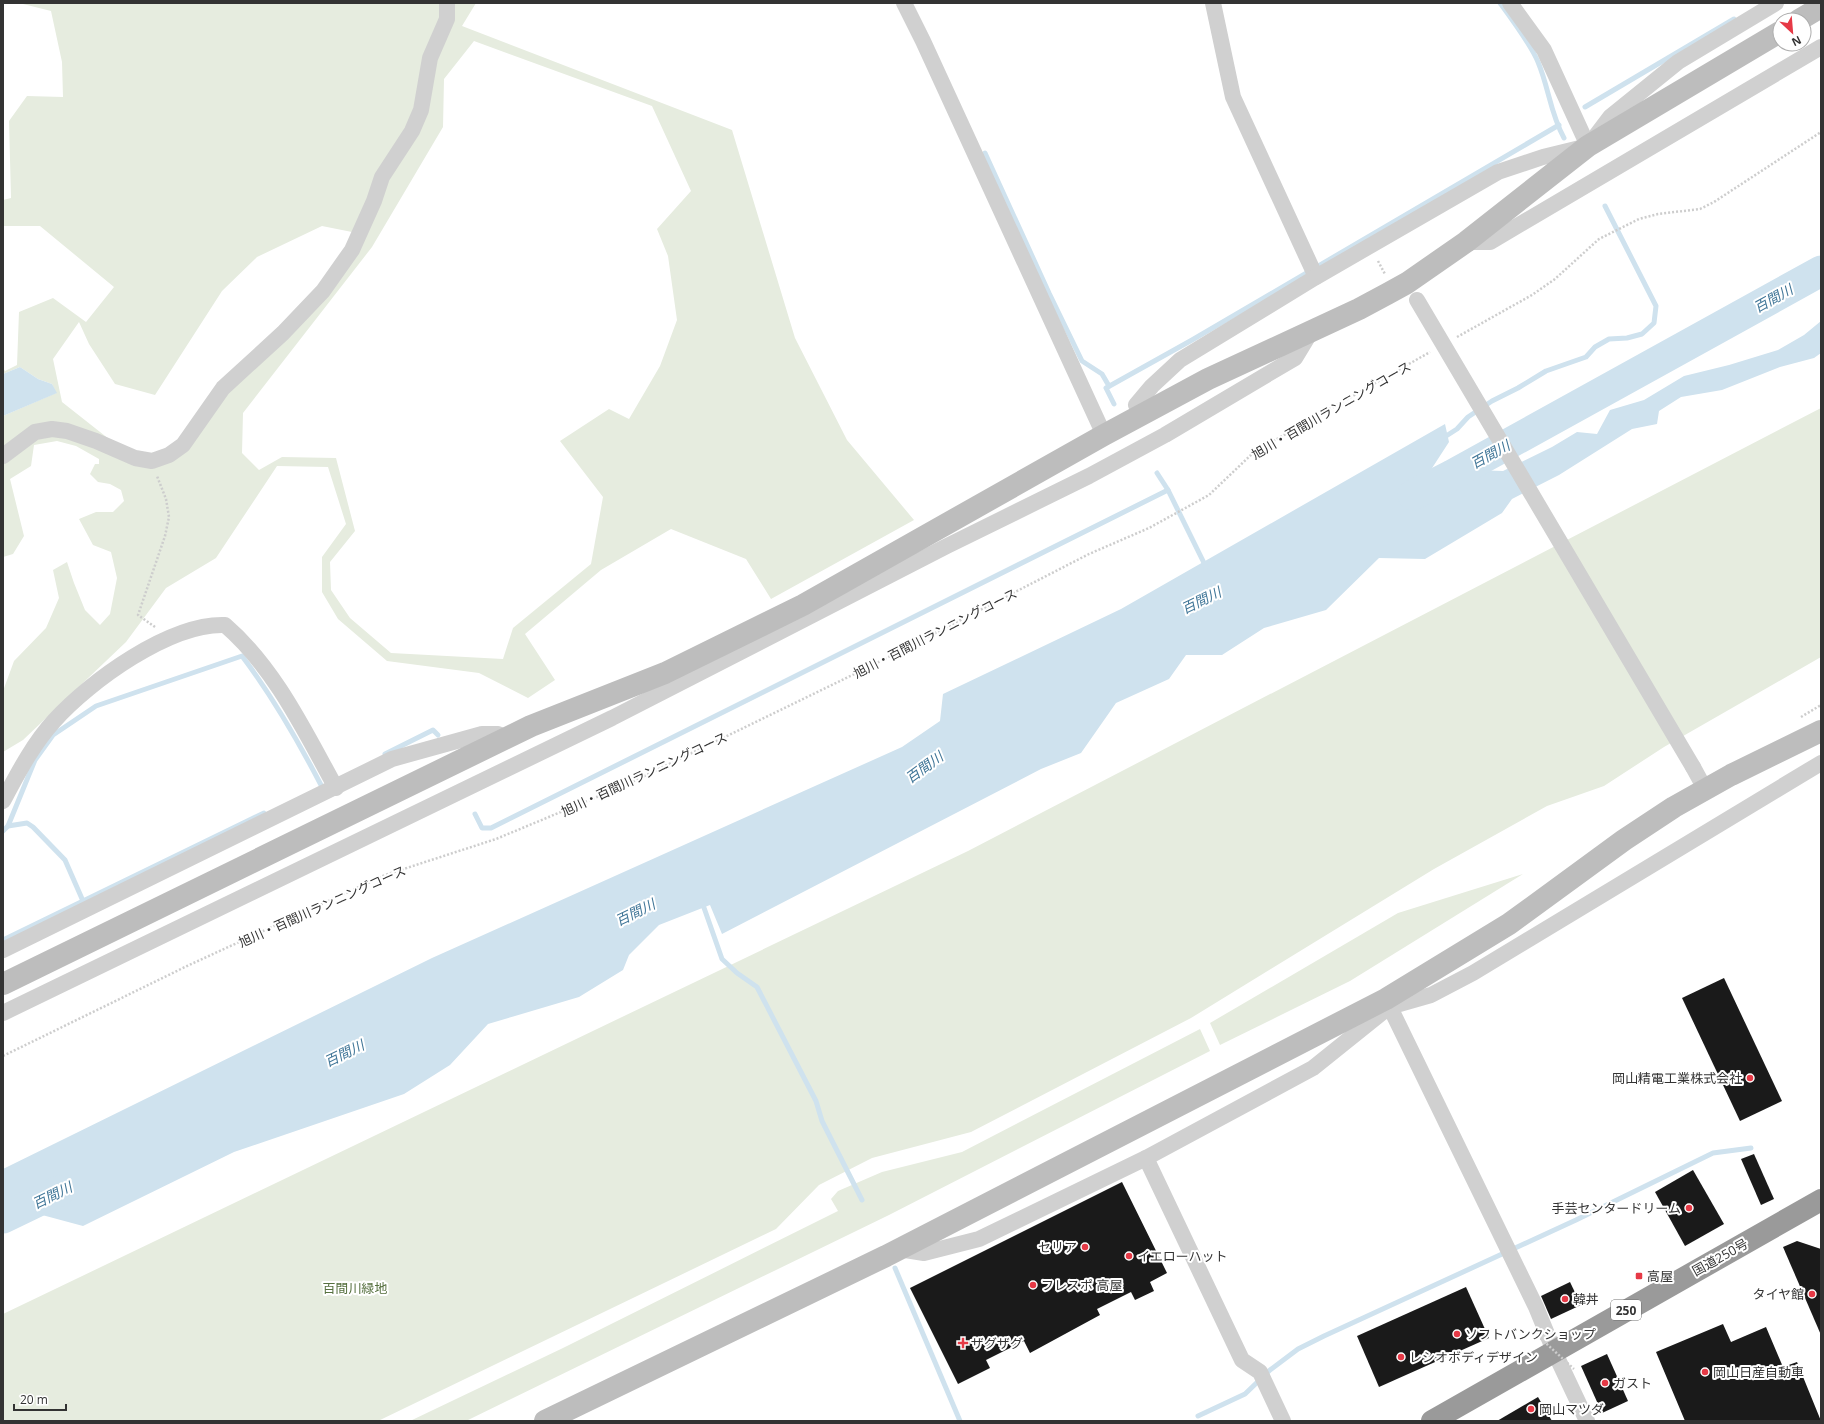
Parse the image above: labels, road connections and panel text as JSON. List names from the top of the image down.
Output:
{
  "streets": {
    "highway": ["国道250号", "250"],
    "path": ["旭川・百間川ランニングコース"]
  },
  "water": ["百間川"],
  "parks": ["百間川緑地"],
  "places": {
    "other": [
      "岡山精電工業株式会社",
      "手芸センタードリーム",
      "セリア",
      "イエローハット",
      "フレスポ 高屋",
      "タイヤ館",
      "韓丼",
      "ソフトバンクショップ",
      "レシオボディデザイン",
      "岡山日産自動車",
      "ガスト",
      "岡山マツダ"
    ],
    "transit": ["高屋"],
    "health": ["ザグザグ"]
  },
  "scale_bar": "20 m",
  "north": "bottom right"
}
